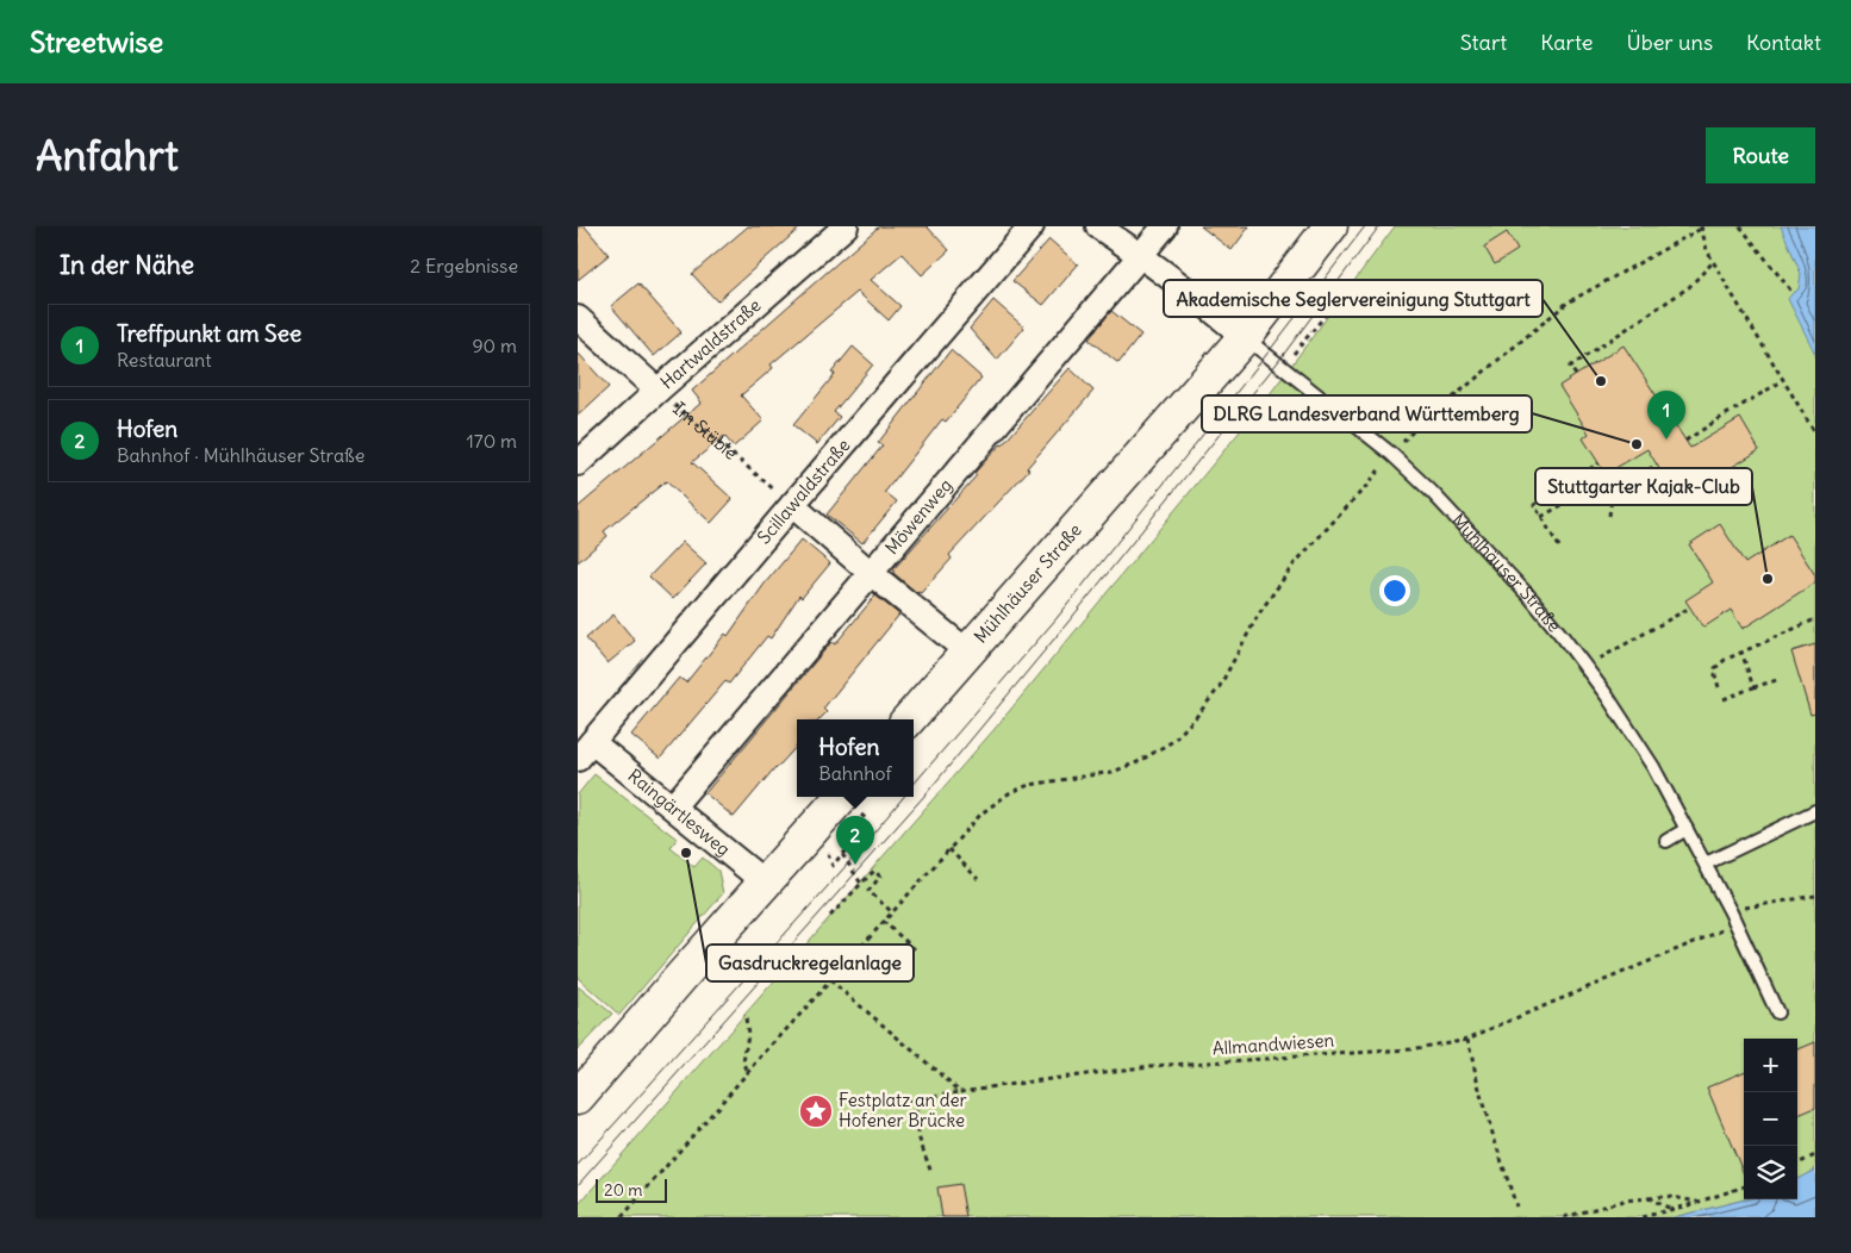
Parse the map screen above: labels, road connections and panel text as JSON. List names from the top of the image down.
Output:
{
  "streets": {
    "main road": ["Mühlhäuser Straße"],
    "street": [
      "Hartwaldstraße",
      "Im Stüble",
      "Scillawaldstraße",
      "Möwenweg",
      "Raingärtlesweg"
    ],
    "path": ["Allmandwiesen"]
  },
  "crossings": [
    ["Hartwaldstraße", "Im Stüble"],
    ["Scillawaldstraße", "Raingärtlesweg"],
    ["Möwenweg", "Raingärtlesweg"],
    ["Mühlhäuser Straße", "Allmandwiesen"]
  ],
  "places": {
    "other": [
      "Akademische Seglervereinigung Stuttgart",
      "DLRG Landesverband Württemberg",
      "Stuttgarter Kajak-Club",
      "Gasdruckregelanlage"
    ],
    "place": ["Festplatz an der Hofener Brücke"]
  },
  "scale_bar": "20 m",
  "page": {
    "header": "Streetwise",
    "nav": [
      "Start",
      "Karte",
      "Über uns",
      "Kontakt"
    ],
    "buttons": "Route",
    "title": "Anfahrt",
    "heading": ["In der Nähe", "2 Ergebnisse"],
    "list": [
      {
        "mark": "1",
        "name": "Treffpunkt am See",
        "note": "Restaurant",
        "value": "90 m"
      },
      {
        "mark": "2",
        "name": "Hofen",
        "note": "Bahnhof · Mühlhäuser Straße",
        "value": "170 m"
      }
    ],
    "pins": ["1", "2"],
    "popup": ["Hofen", "Bahnhof"],
    "map_buttons": ["+", "−"],
    "scale": "20 m"
  }
}
